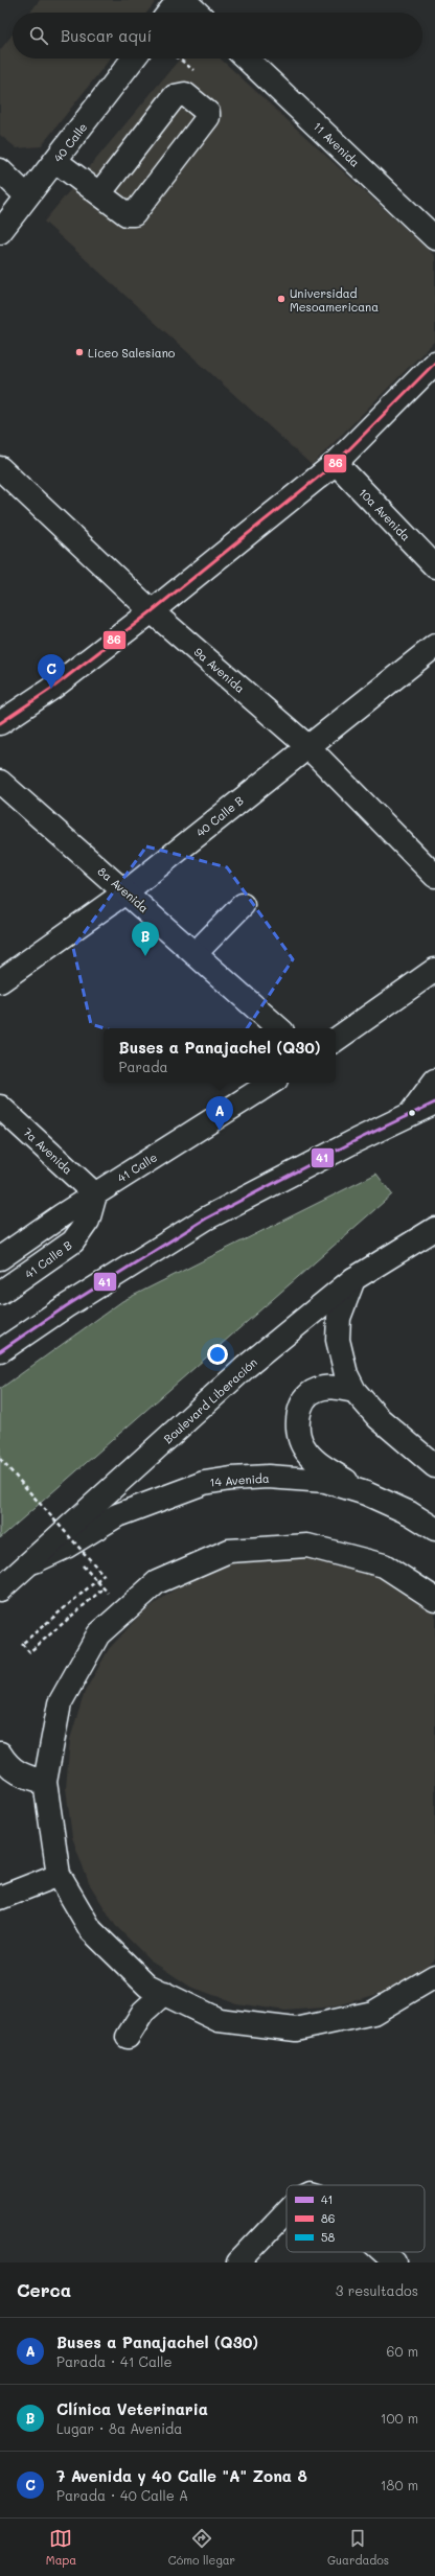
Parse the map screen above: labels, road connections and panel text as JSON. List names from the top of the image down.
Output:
{
  "streets": {
    "main road": [
      "40 Calle",
      "11 Avenida",
      "10a Avenida",
      "9a Avenida",
      "40 Calle B",
      "8a Avenida",
      "7a Avenida",
      "41 Calle",
      "41 Calle B",
      "Boulevard Liberación",
      "14 Avenida"
    ]
  },
  "crossings": [
    ["9a Avenida", "40 Calle B"],
    ["40 Calle B", "8a Avenida"],
    ["7a Avenida", "41 Calle"],
    ["7a Avenida", "41 Calle B"],
    ["41 Calle", "41 Calle B"],
    ["Boulevard Liberación", "14 Avenida"]
  ],
  "places": ["Universidad Mesoamericana", "Liceo Salesiano"],
  "lines": ["transit line 86", "transit line 41"],
  "legend": ["41", "86", "58"],
  "page": {
    "search": "Buscar aquí",
    "pins": ["C", "B", "A"],
    "popup": ["Buses a Panajachel (Q30)", "Parada"],
    "heading": ["Cerca", "3 resultados"],
    "list": [
      {
        "mark": "A",
        "name": "Buses a Panajachel (Q30)",
        "note": "Parada · 41 Calle",
        "value": "60 m"
      },
      {
        "mark": "B",
        "name": "Clínica Veterinaria",
        "note": "Lugar · 8a Avenida",
        "value": "100 m"
      },
      {
        "mark": "C",
        "name": "7 Avenida y 40 Calle \"A\" Zona 8",
        "note": "Parada · 40 Calle A",
        "value": "180 m"
      }
    ],
    "nav": ["Mapa", "Cómo llegar", "Guardados"]
  }
}
